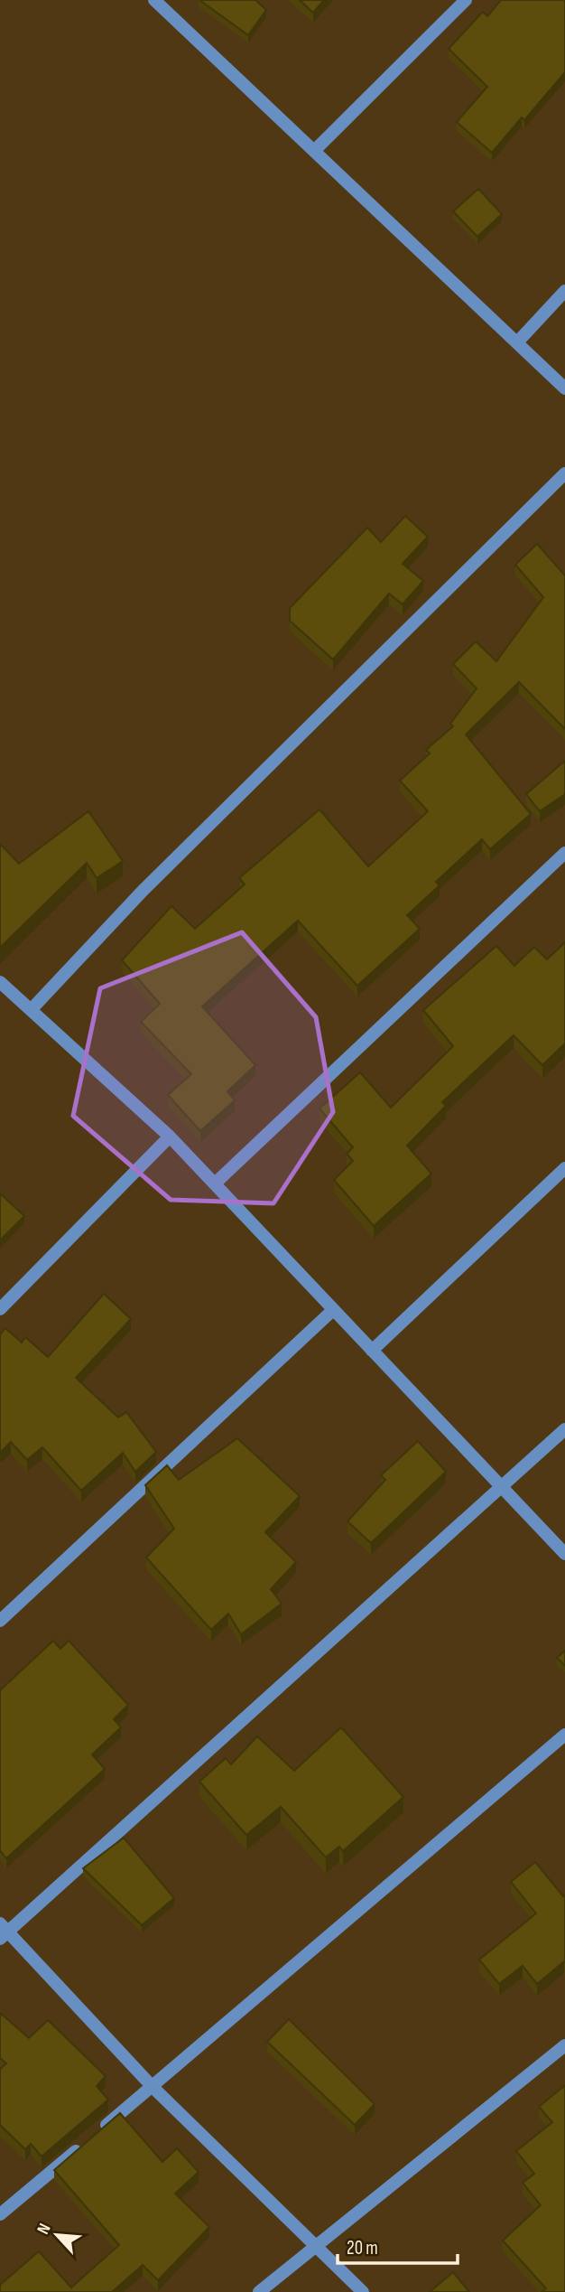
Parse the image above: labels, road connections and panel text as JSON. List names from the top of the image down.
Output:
{
  "scale_bar": "20 m",
  "north": "top left"
}
